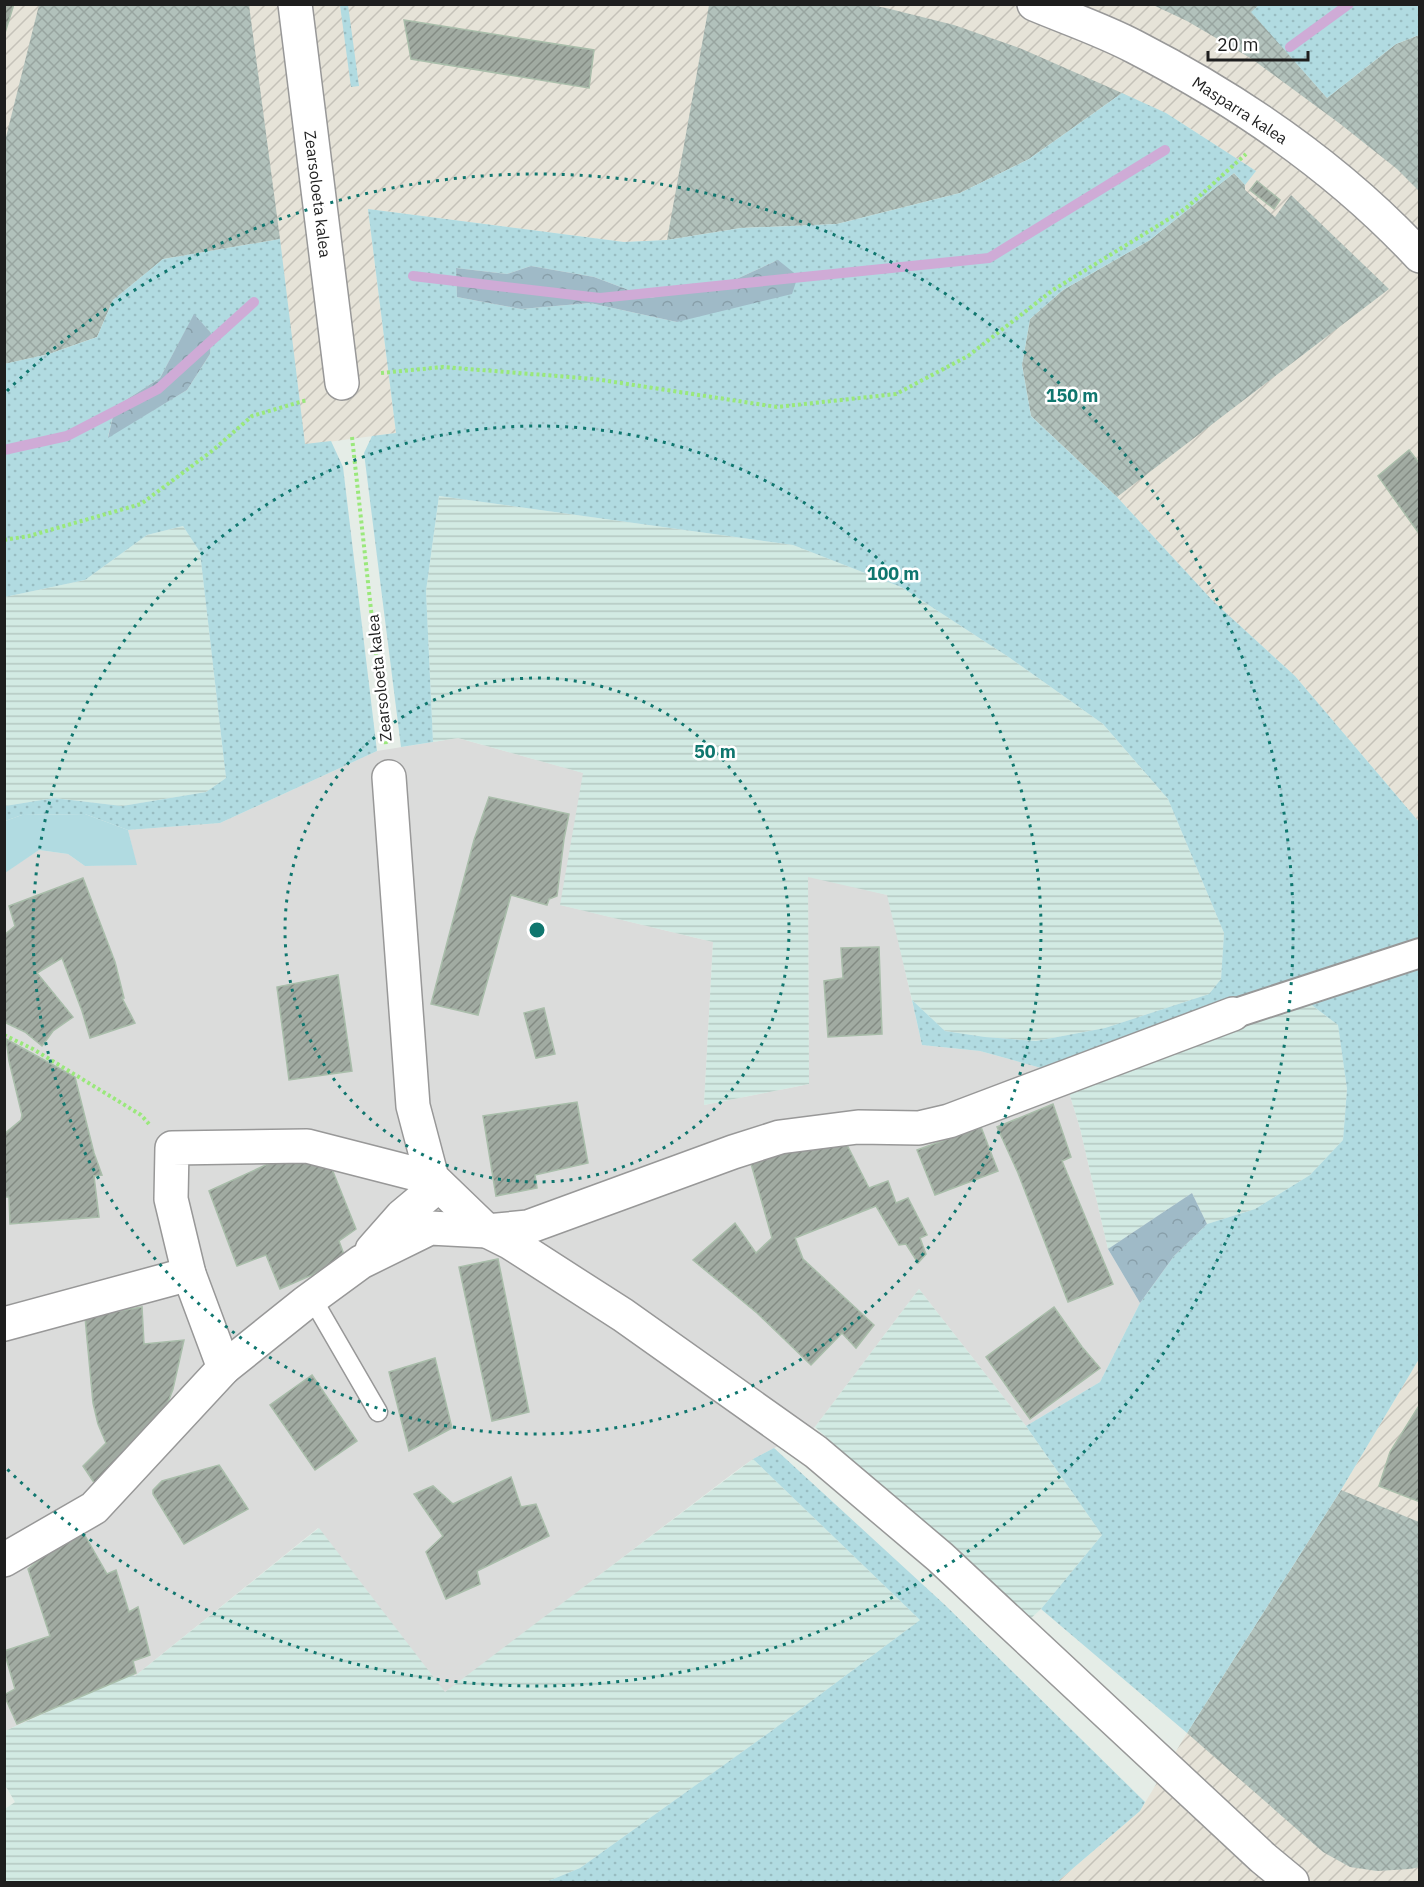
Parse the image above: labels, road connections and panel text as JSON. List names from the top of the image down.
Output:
{
  "streets": {
    "street": ["Masparra kalea", "Zearsoloeta kalea"]
  },
  "scale_bar": "20 m",
  "rings": ["150 m", "100 m", "50 m"]
}
